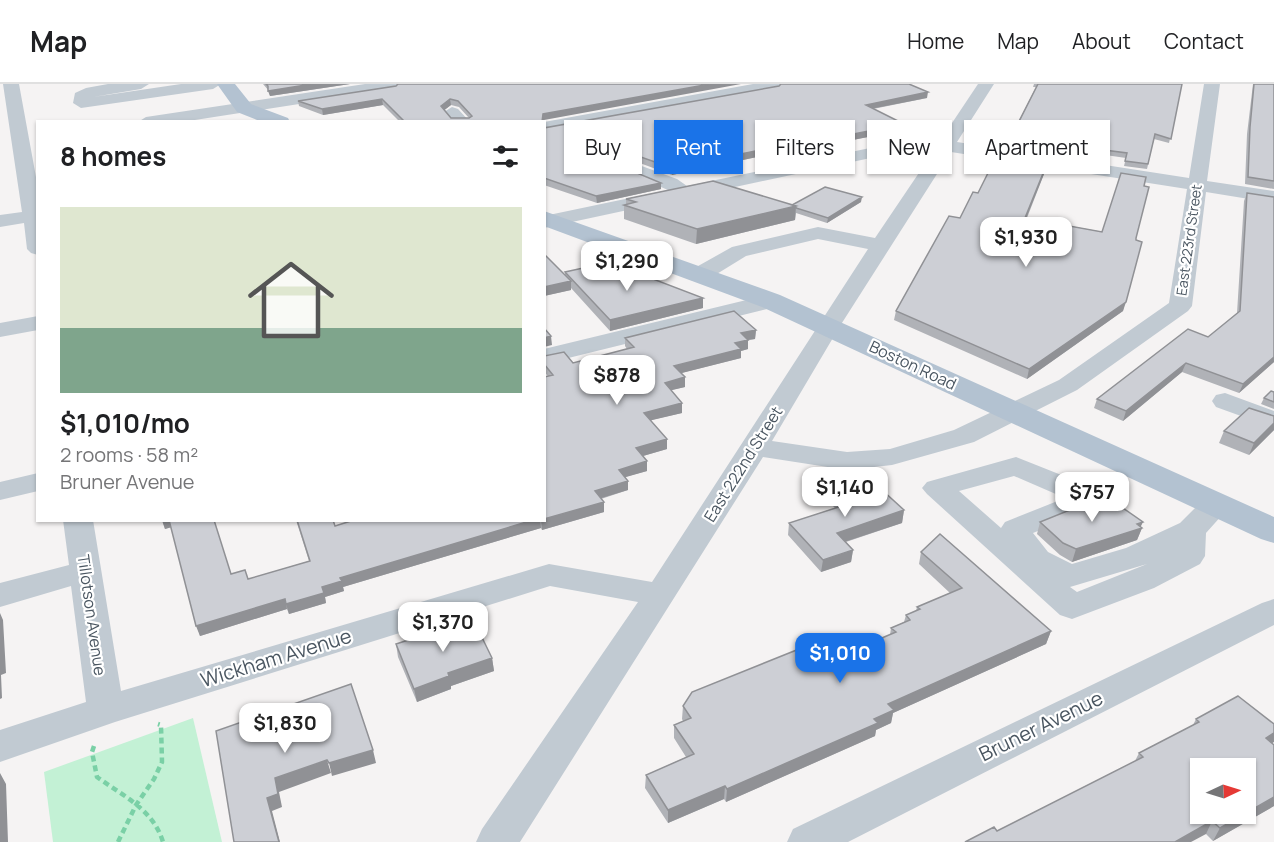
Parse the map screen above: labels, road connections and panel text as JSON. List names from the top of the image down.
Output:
{
  "streets": {
    "main road": ["Boston Road"],
    "street": [
      "East 223rd Street",
      "East 222nd Street",
      "Tillotson Avenue",
      "Wickham Avenue",
      "Bruner Avenue"
    ]
  },
  "crossings": [
    ["East 223rd Street", "Boston Road"],
    ["Boston Road", "East 222nd Street"],
    ["East 222nd Street", "Wickham Avenue"],
    ["Tillotson Avenue", "Wickham Avenue"]
  ],
  "north": "right",
  "page": {
    "header": "Map",
    "nav": [
      "Home",
      "Map",
      "About",
      "Contact"
    ],
    "chip": [
      "Buy",
      "Rent",
      "Filters",
      "New",
      "Apartment"
    ],
    "heading": "8 homes",
    "list": [
      {
        "name": "$1,010/mo",
        "note": "2 rooms · 58 m² · Bruner Avenue"
      }
    ],
    "price": [
      "$1,930",
      "$1,290",
      "$878",
      "$1,140",
      "$757",
      "$1,370",
      "$1,010",
      "$1,830"
    ]
  }
}
